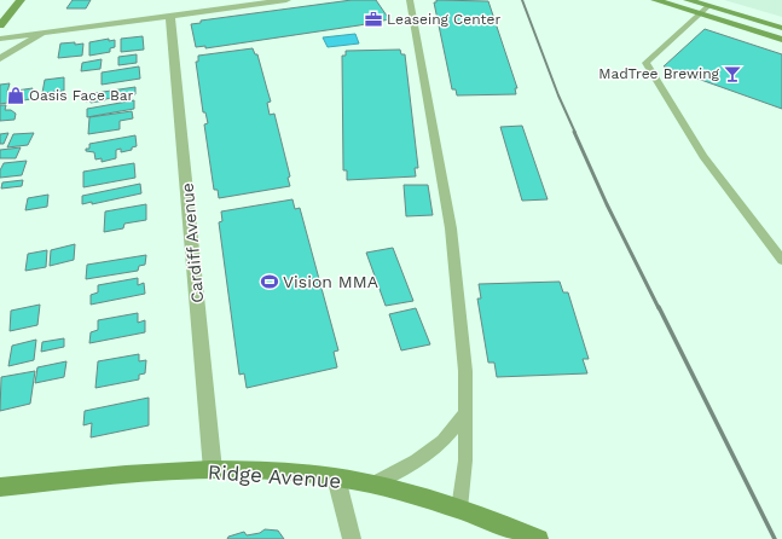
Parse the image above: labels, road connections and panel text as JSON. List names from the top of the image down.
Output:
{
  "streets": {
    "street": ["Cardiff Avenue", "Ridge Avenue"]
  },
  "crossings": [
    ["Cardiff Avenue", "Ridge Avenue"]
  ],
  "places": {
    "office": ["Leaseing Center"],
    "bar": ["MadTree Brewing"],
    "shop": ["Oasis Face Bar"],
    "sports": ["Vision MMA"]
  }
}
